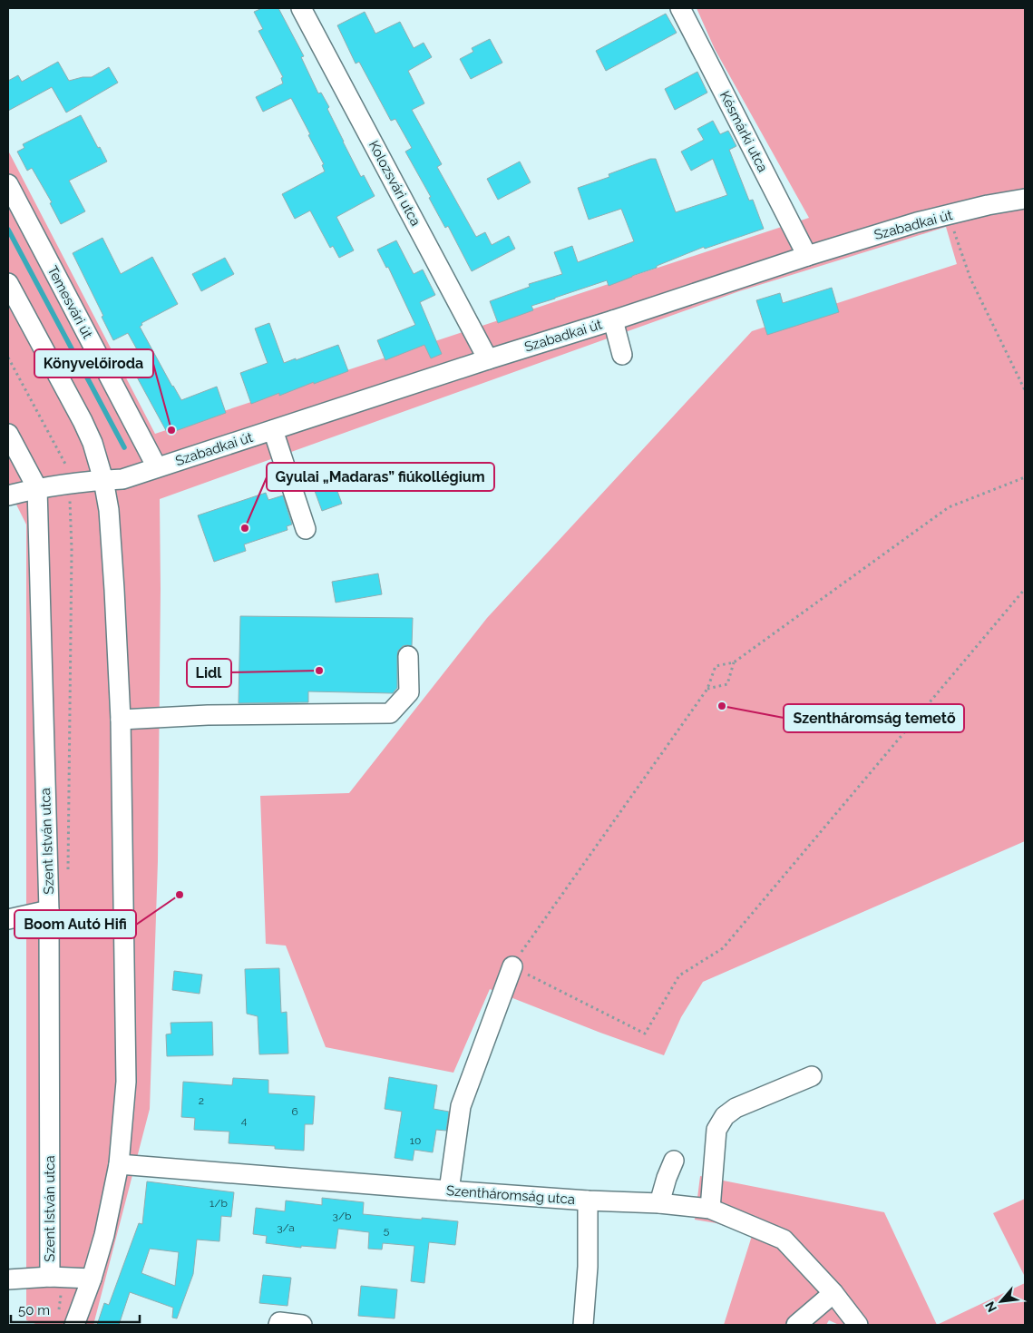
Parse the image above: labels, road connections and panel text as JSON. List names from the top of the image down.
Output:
{
  "streets": {
    "street": [
      "Késmárki utca",
      "Kolozsvári utca",
      "Szabadkai út",
      "Temesvári út",
      "Szent István utca",
      "Szentháromság utca"
    ]
  },
  "crossings": [
    ["Késmárki utca", "Szabadkai út"],
    ["Kolozsvári utca", "Szabadkai út"],
    ["Szabadkai út", "Temesvári út"],
    ["Szabadkai út", "Szent István utca"]
  ],
  "places": [
    "Könyvelőiroda",
    "Gyulai „Madaras” fiúkollégium",
    "Lidl",
    "Szentháromság temető",
    "Boom Autó Hifi"
  ],
  "house_numbers": [
    "2",
    "6",
    "4",
    "10",
    "1/b",
    "3/b",
    "3/a",
    "5"
  ],
  "scale_bar": "50 m",
  "north": "bottom left"
}
